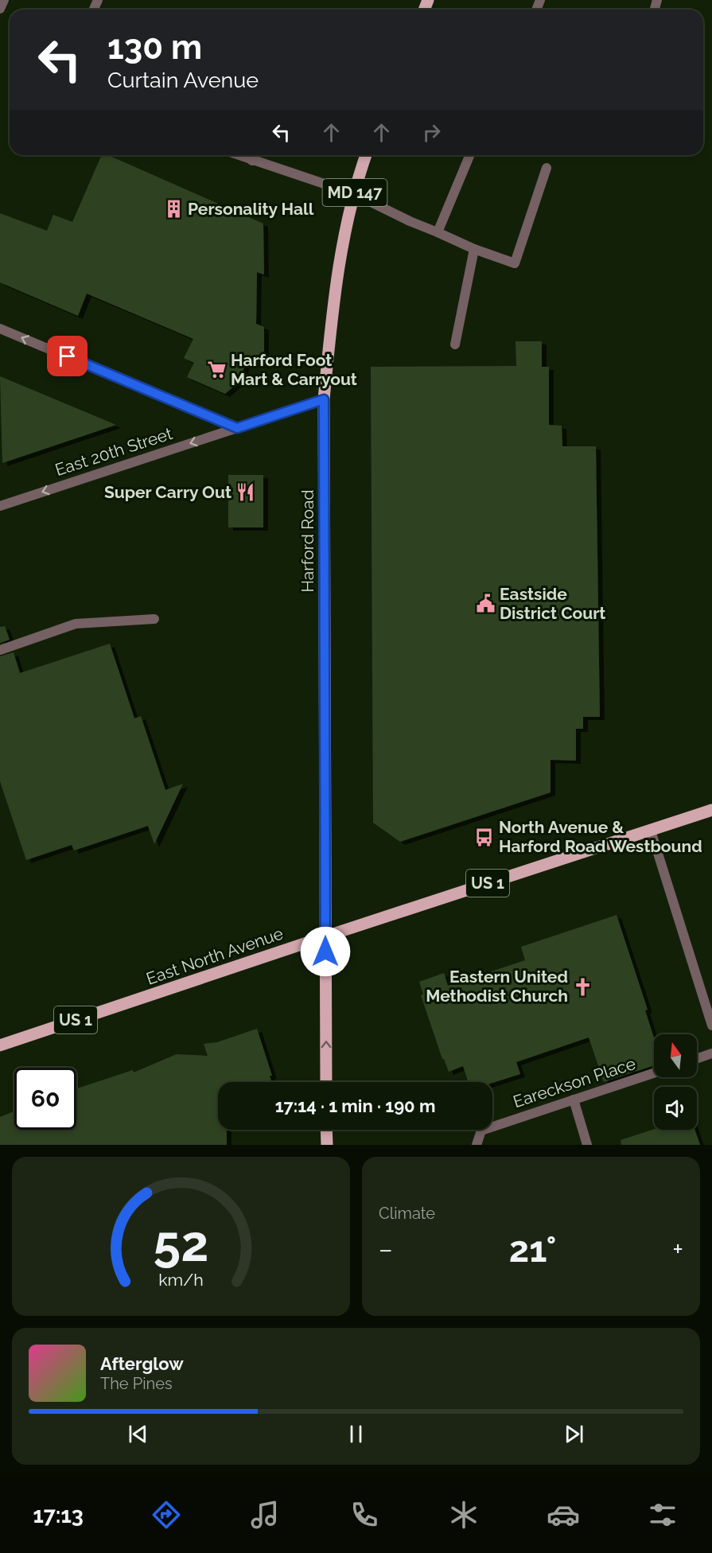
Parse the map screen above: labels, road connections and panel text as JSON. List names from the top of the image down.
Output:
{
  "streets": {
    "main road": [
      "MD 147",
      "Harford Road",
      "US 1",
      "East North Avenue"
    ],
    "street": ["East 20th Street", "Eareckson Place"]
  },
  "crossings": [
    ["East 20th Street", "Harford Road"],
    ["Harford Road", "East North Avenue"]
  ],
  "one_way": ["East 20th Street"],
  "places": {
    "building": ["Personality Hall"],
    "supermarket": ["Harford Foot Mart & Carryout"],
    "restaurant": ["Super Carry Out"],
    "public building": ["Eastside District Court"],
    "bus stop": ["North Avenue & Harford Road Westbound"],
    "church": ["Eastern United Methodist Church"]
  },
  "north": "top",
  "page": {
    "turn": ["130 m", "Curtain Avenue"],
    "limit": "60",
    "trip": "17:14 · 1 min · 190 m",
    "tile": "Climate",
    "heat": ["−", "21°", "+"],
    "song": ["Afterglow", "The Pines"],
    "tabs": "17:13",
    "gauge": ["52", "km/h"]
  }
}
